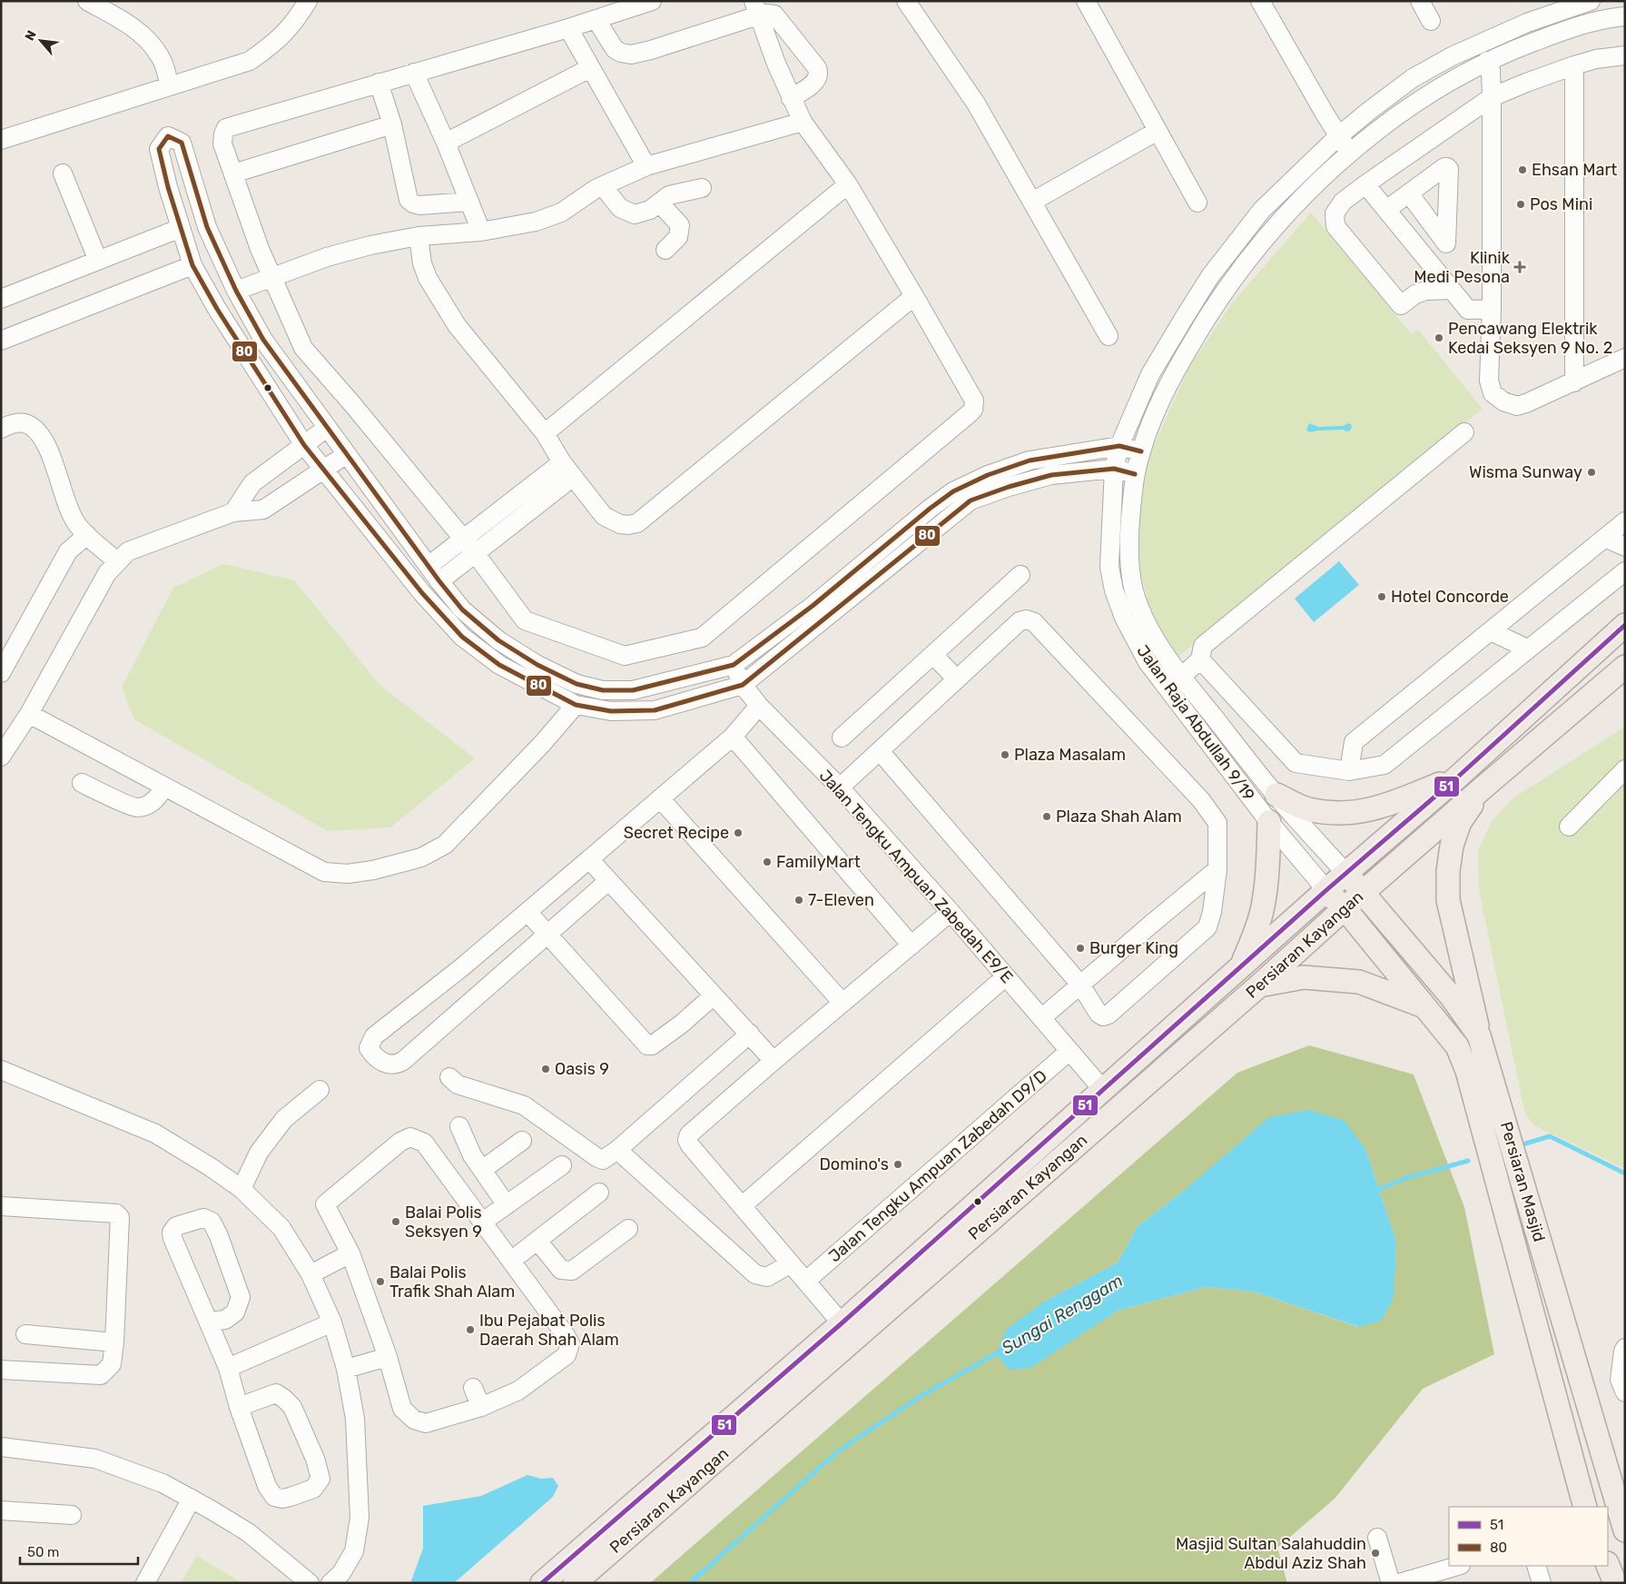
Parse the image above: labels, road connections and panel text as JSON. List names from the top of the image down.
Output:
{
  "streets": {
    "main road": ["Persiaran Kayangan", "Persiaran Masjid"],
    "street": ["Jalan Raja Abdullah 9/19", "Jalan Tengku Ampuan Zabedah E9/E", "Jalan Tengku Ampuan Zabedah D9/D"]
  },
  "crossings": [
    ["Jalan Raja Abdullah 9/19", "Persiaran Kayangan"],
    ["Jalan Raja Abdullah 9/19", "Persiaran Masjid"],
    ["Jalan Tengku Ampuan Zabedah E9/E", "Persiaran Kayangan"],
    ["Jalan Tengku Ampuan Zabedah E9/E", "Jalan Tengku Ampuan Zabedah D9/D"],
    ["Persiaran Kayangan", "Persiaran Masjid"]
  ],
  "water": ["Sungai Renggam"],
  "places": {
    "other": [
      "Ehsan Mart",
      "Pos Mini",
      "Pencawang Elektrik Kedai Seksyen 9 No. 2",
      "Wisma Sunway",
      "Hotel Concorde",
      "Plaza Masalam",
      "Plaza Shah Alam",
      "Secret Recipe",
      "FamilyMart",
      "7-Eleven",
      "Burger King",
      "Oasis 9",
      "Domino's",
      "Balai Polis Seksyen 9",
      "Balai Polis Trafik Shah Alam",
      "Ibu Pejabat Polis Daerah Shah Alam",
      "Masjid Sultan Salahuddin Abdul Aziz Shah"
    ],
    "health": ["Klinik Medi Pesona"]
  },
  "lines": ["transit line 80", "transit line 51"],
  "legend": ["51", "80"],
  "scale_bar": "50 m",
  "north": "top left"
}
